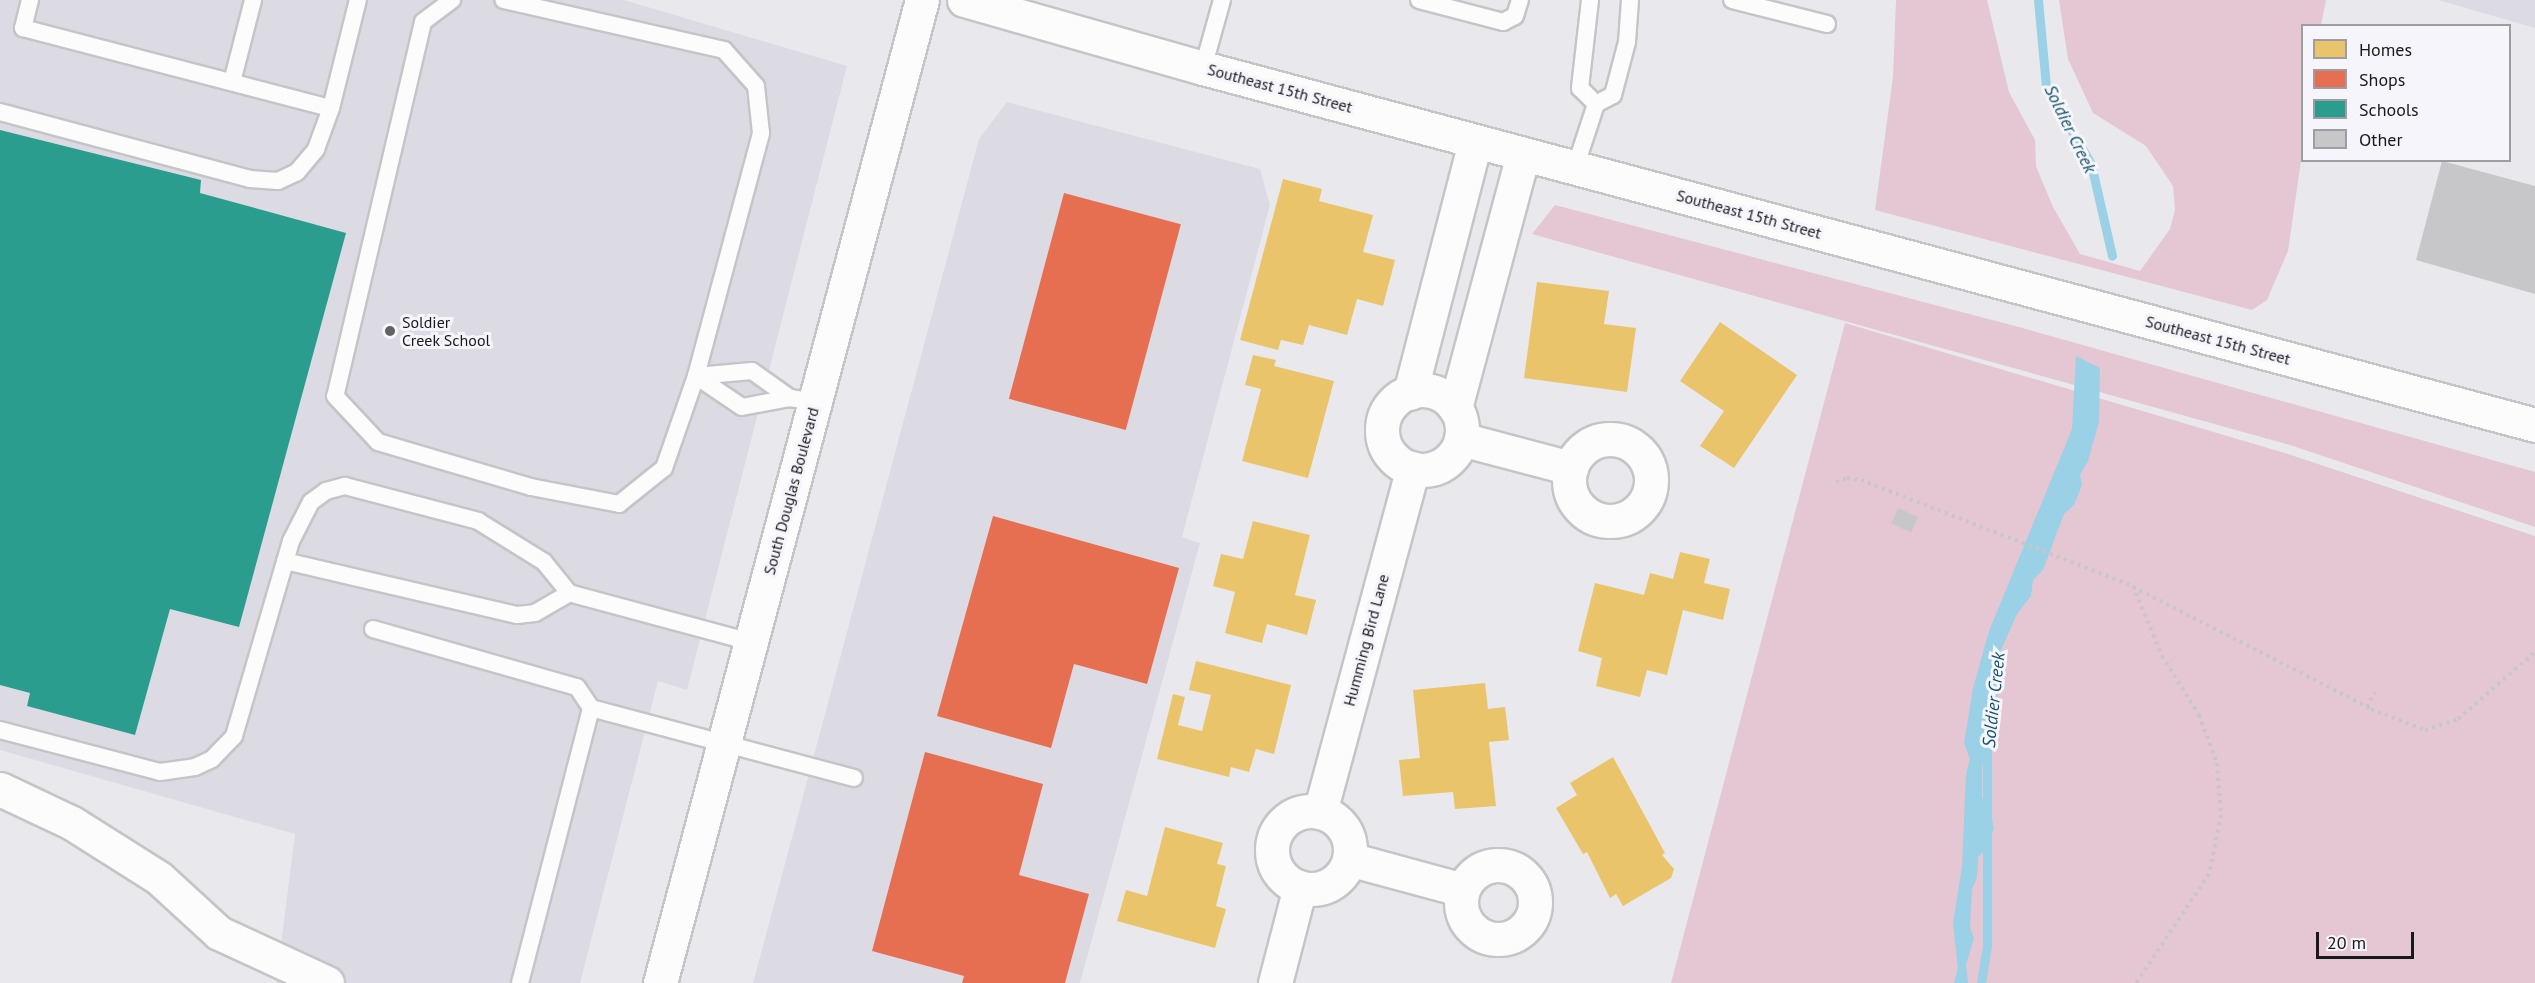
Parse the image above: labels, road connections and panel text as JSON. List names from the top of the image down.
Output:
{
  "streets": {
    "main road": ["Southeast 15th Street", "South Douglas Boulevard", "Humming Bird Lane"]
  },
  "water": ["Soldier Creek"],
  "places": ["Soldier Creek School"],
  "legend": [
    "Homes",
    "Shops",
    "Schools",
    "Other"
  ],
  "scale_bar": "20 m"
}
